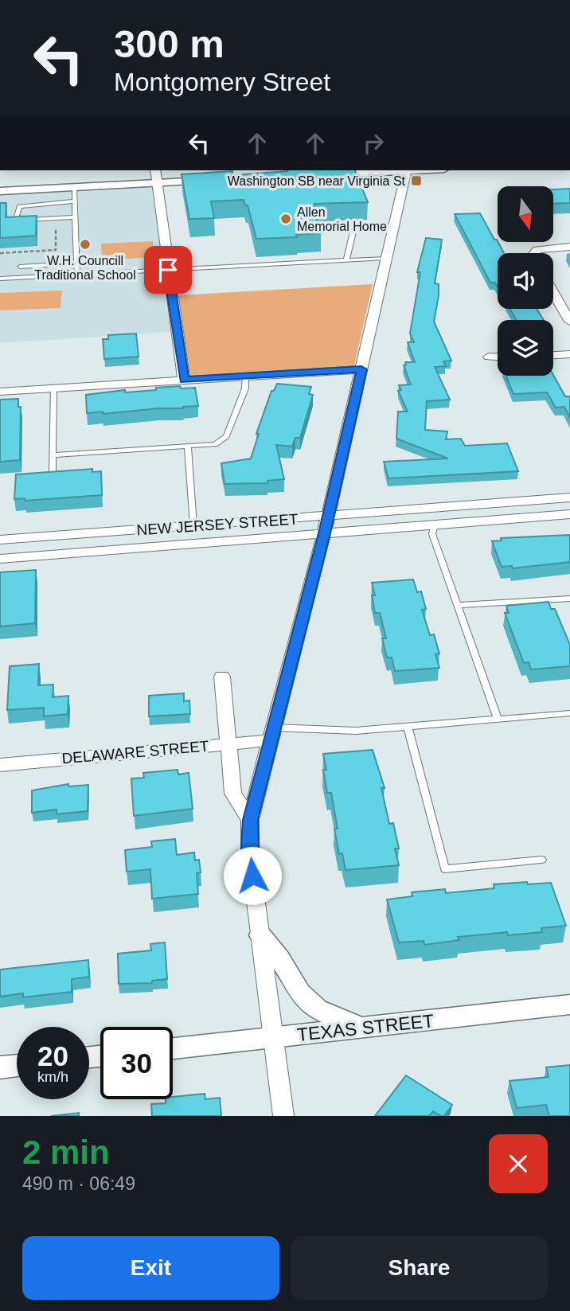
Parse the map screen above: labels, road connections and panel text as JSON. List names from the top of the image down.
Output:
{
  "streets": {
    "street": ["NEW JERSEY STREET", "DELAWARE STREET", "TEXAS STREET"]
  },
  "places": {
    "transit": ["Washington SB near Virginia St"],
    "other": ["Allen Memorial Home", "W.H. Councill Traditional School"]
  },
  "north": "bottom",
  "page": {
    "turn": ["300 m", "Montgomery Street"],
    "speed": "20 km/h",
    "limit": "30",
    "heading": ["2 min", "490 m · 06:49"],
    "buttons": ["Exit", "Share"]
  }
}
